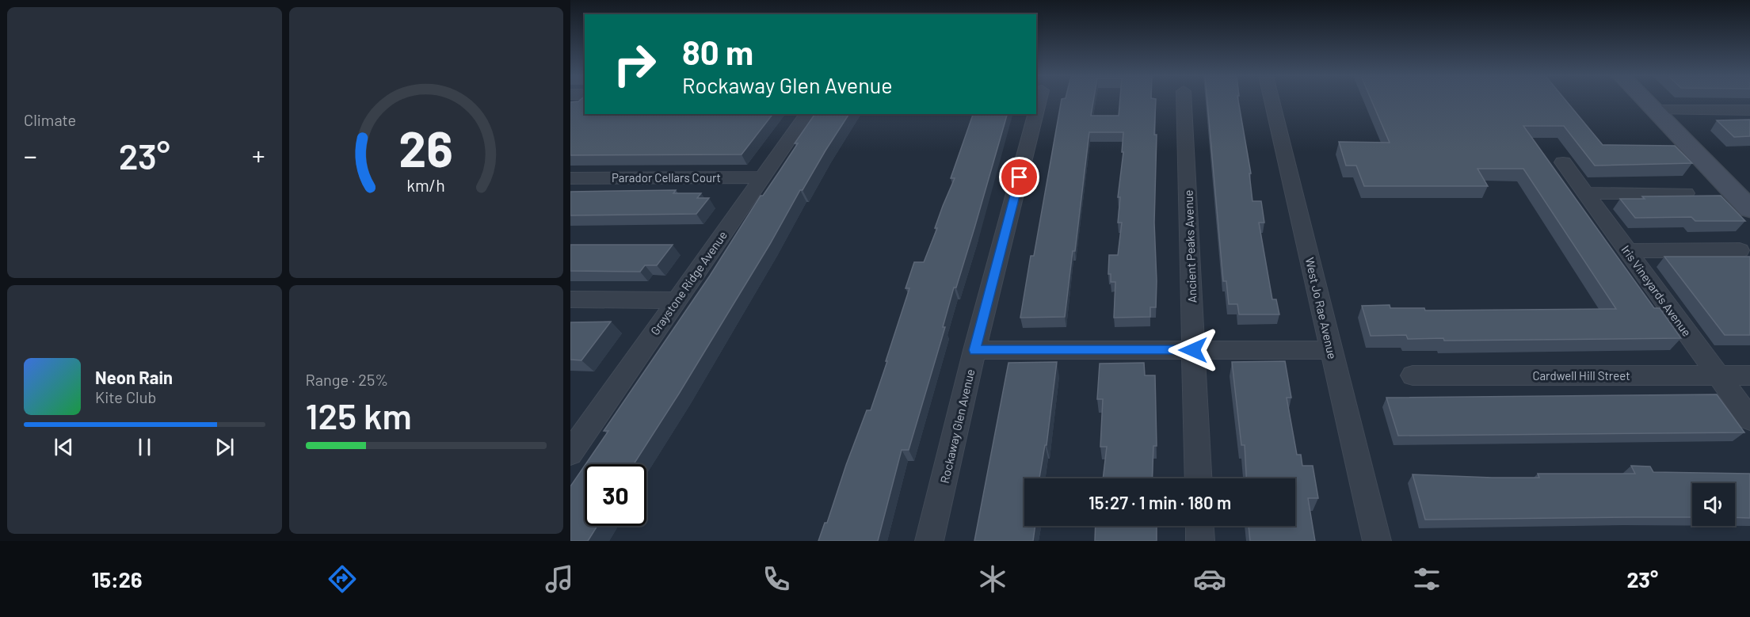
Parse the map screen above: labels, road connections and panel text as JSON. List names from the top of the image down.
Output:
{
  "streets": {
    "street": [
      "Parador Cellars Court",
      "Ancient Peaks Avenue",
      "Graystone Ridge Avenue",
      "Iris Vineyards Avenue",
      "West Jo Rae Avenue",
      "Cardwell Hill Street",
      "Rockaway Glen Avenue"
    ]
  },
  "crossings": [
    ["Parador Cellars Court", "Graystone Ridge Avenue"],
    ["Iris Vineyards Avenue", "Cardwell Hill Street"]
  ],
  "page": {
    "tile": [
      "Climate",
      ["Range · 25%", "125 km"]
    ],
    "turn": ["80 m", "Rockaway Glen Avenue"],
    "heat": ["−", "23°", "+"],
    "song": ["Neon Rain", "Kite Club"],
    "limit": "30",
    "trip": "15:27 · 1 min · 180 m",
    "tabs": ["15:26", "23°"],
    "gauge": ["26", "km/h"]
  }
}
